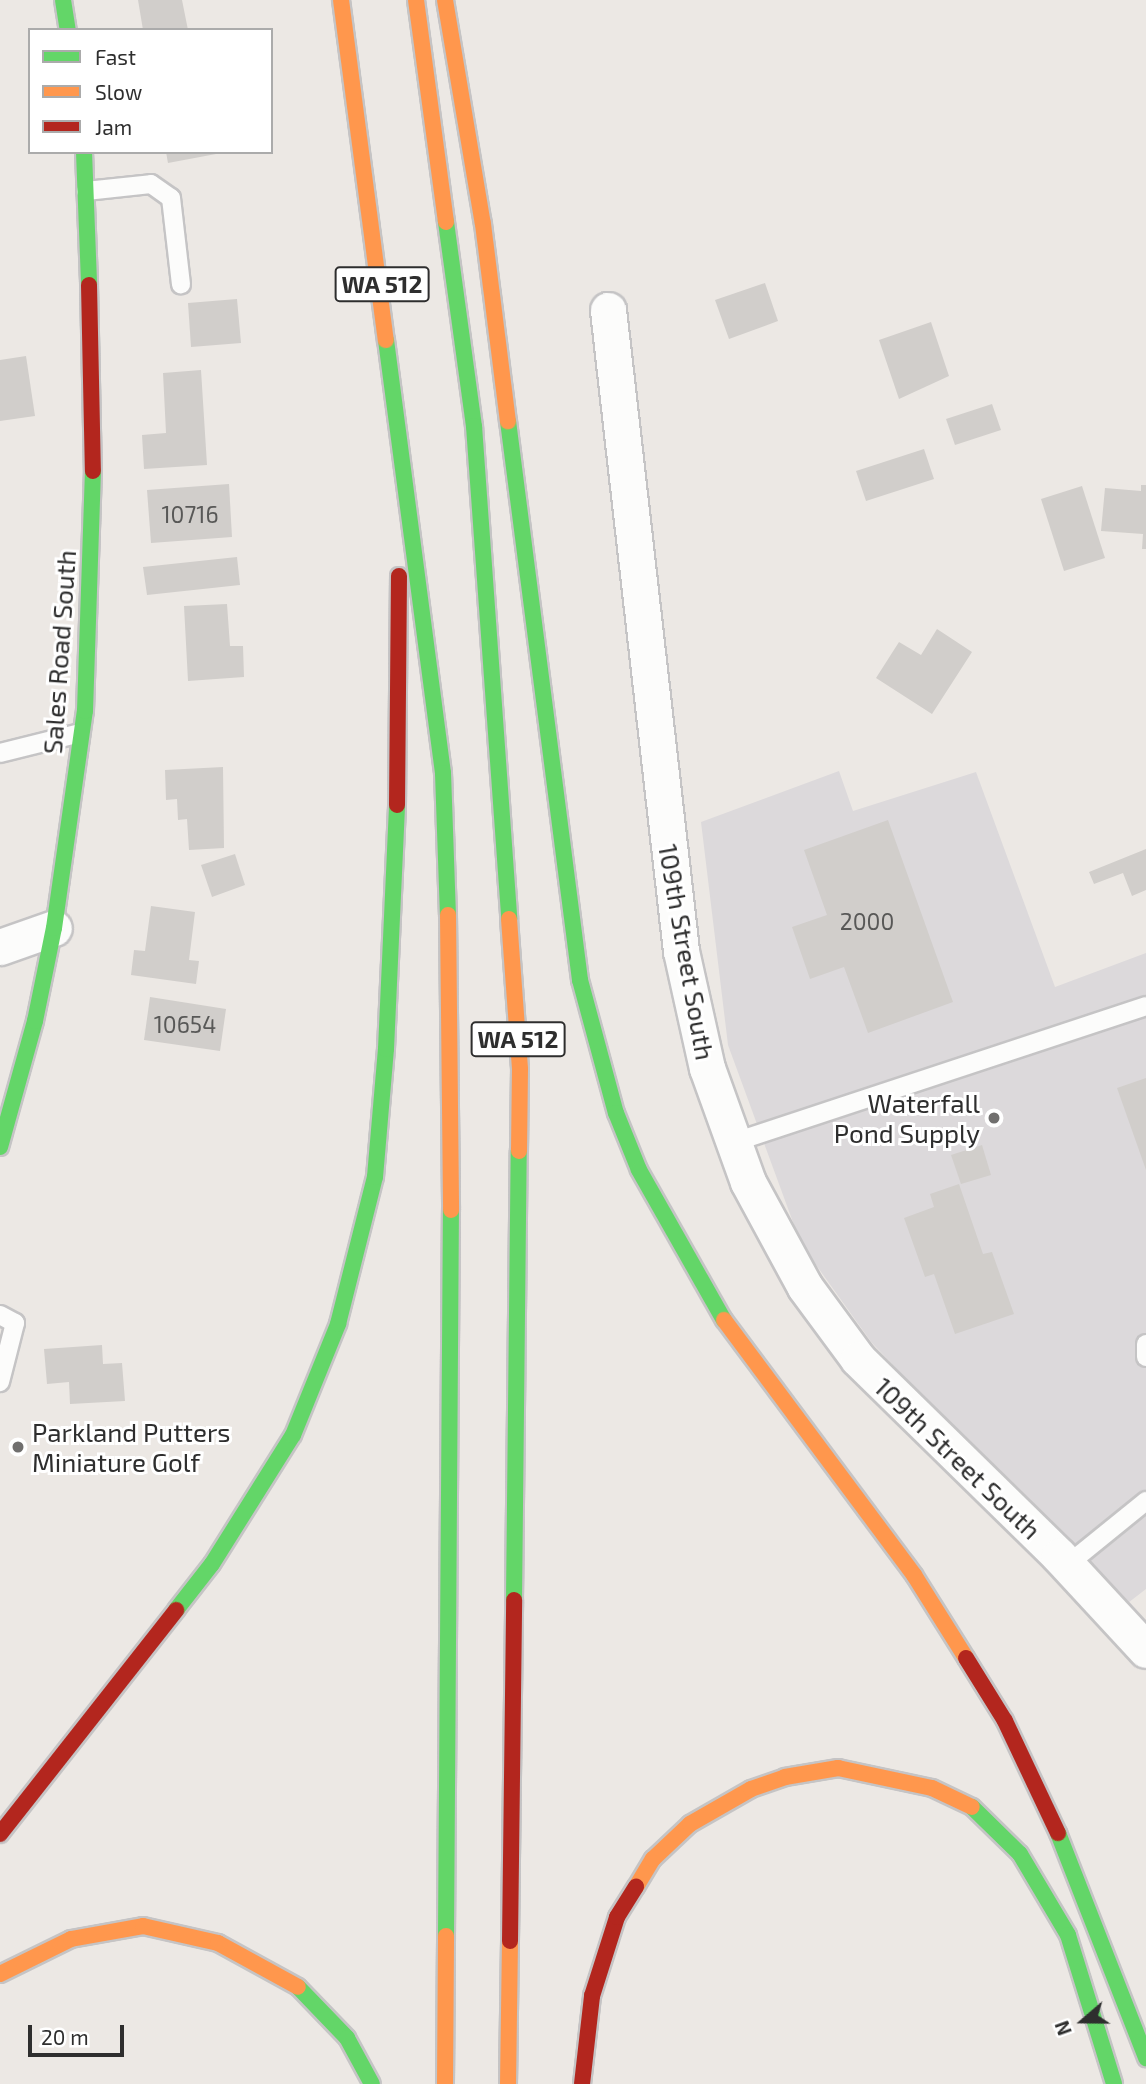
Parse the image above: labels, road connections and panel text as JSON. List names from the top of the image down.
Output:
{
  "streets": {
    "main road": ["WA 512", "Sales Road South"],
    "street": ["109th Street South"]
  },
  "places": ["Waterfall Pond Supply", "Parkland Putters Miniature Golf"],
  "house_numbers": ["10716", "2000", "10654"],
  "legend": ["Fast", "Slow", "Jam"],
  "scale_bar": "20 m",
  "north": "left"
}
